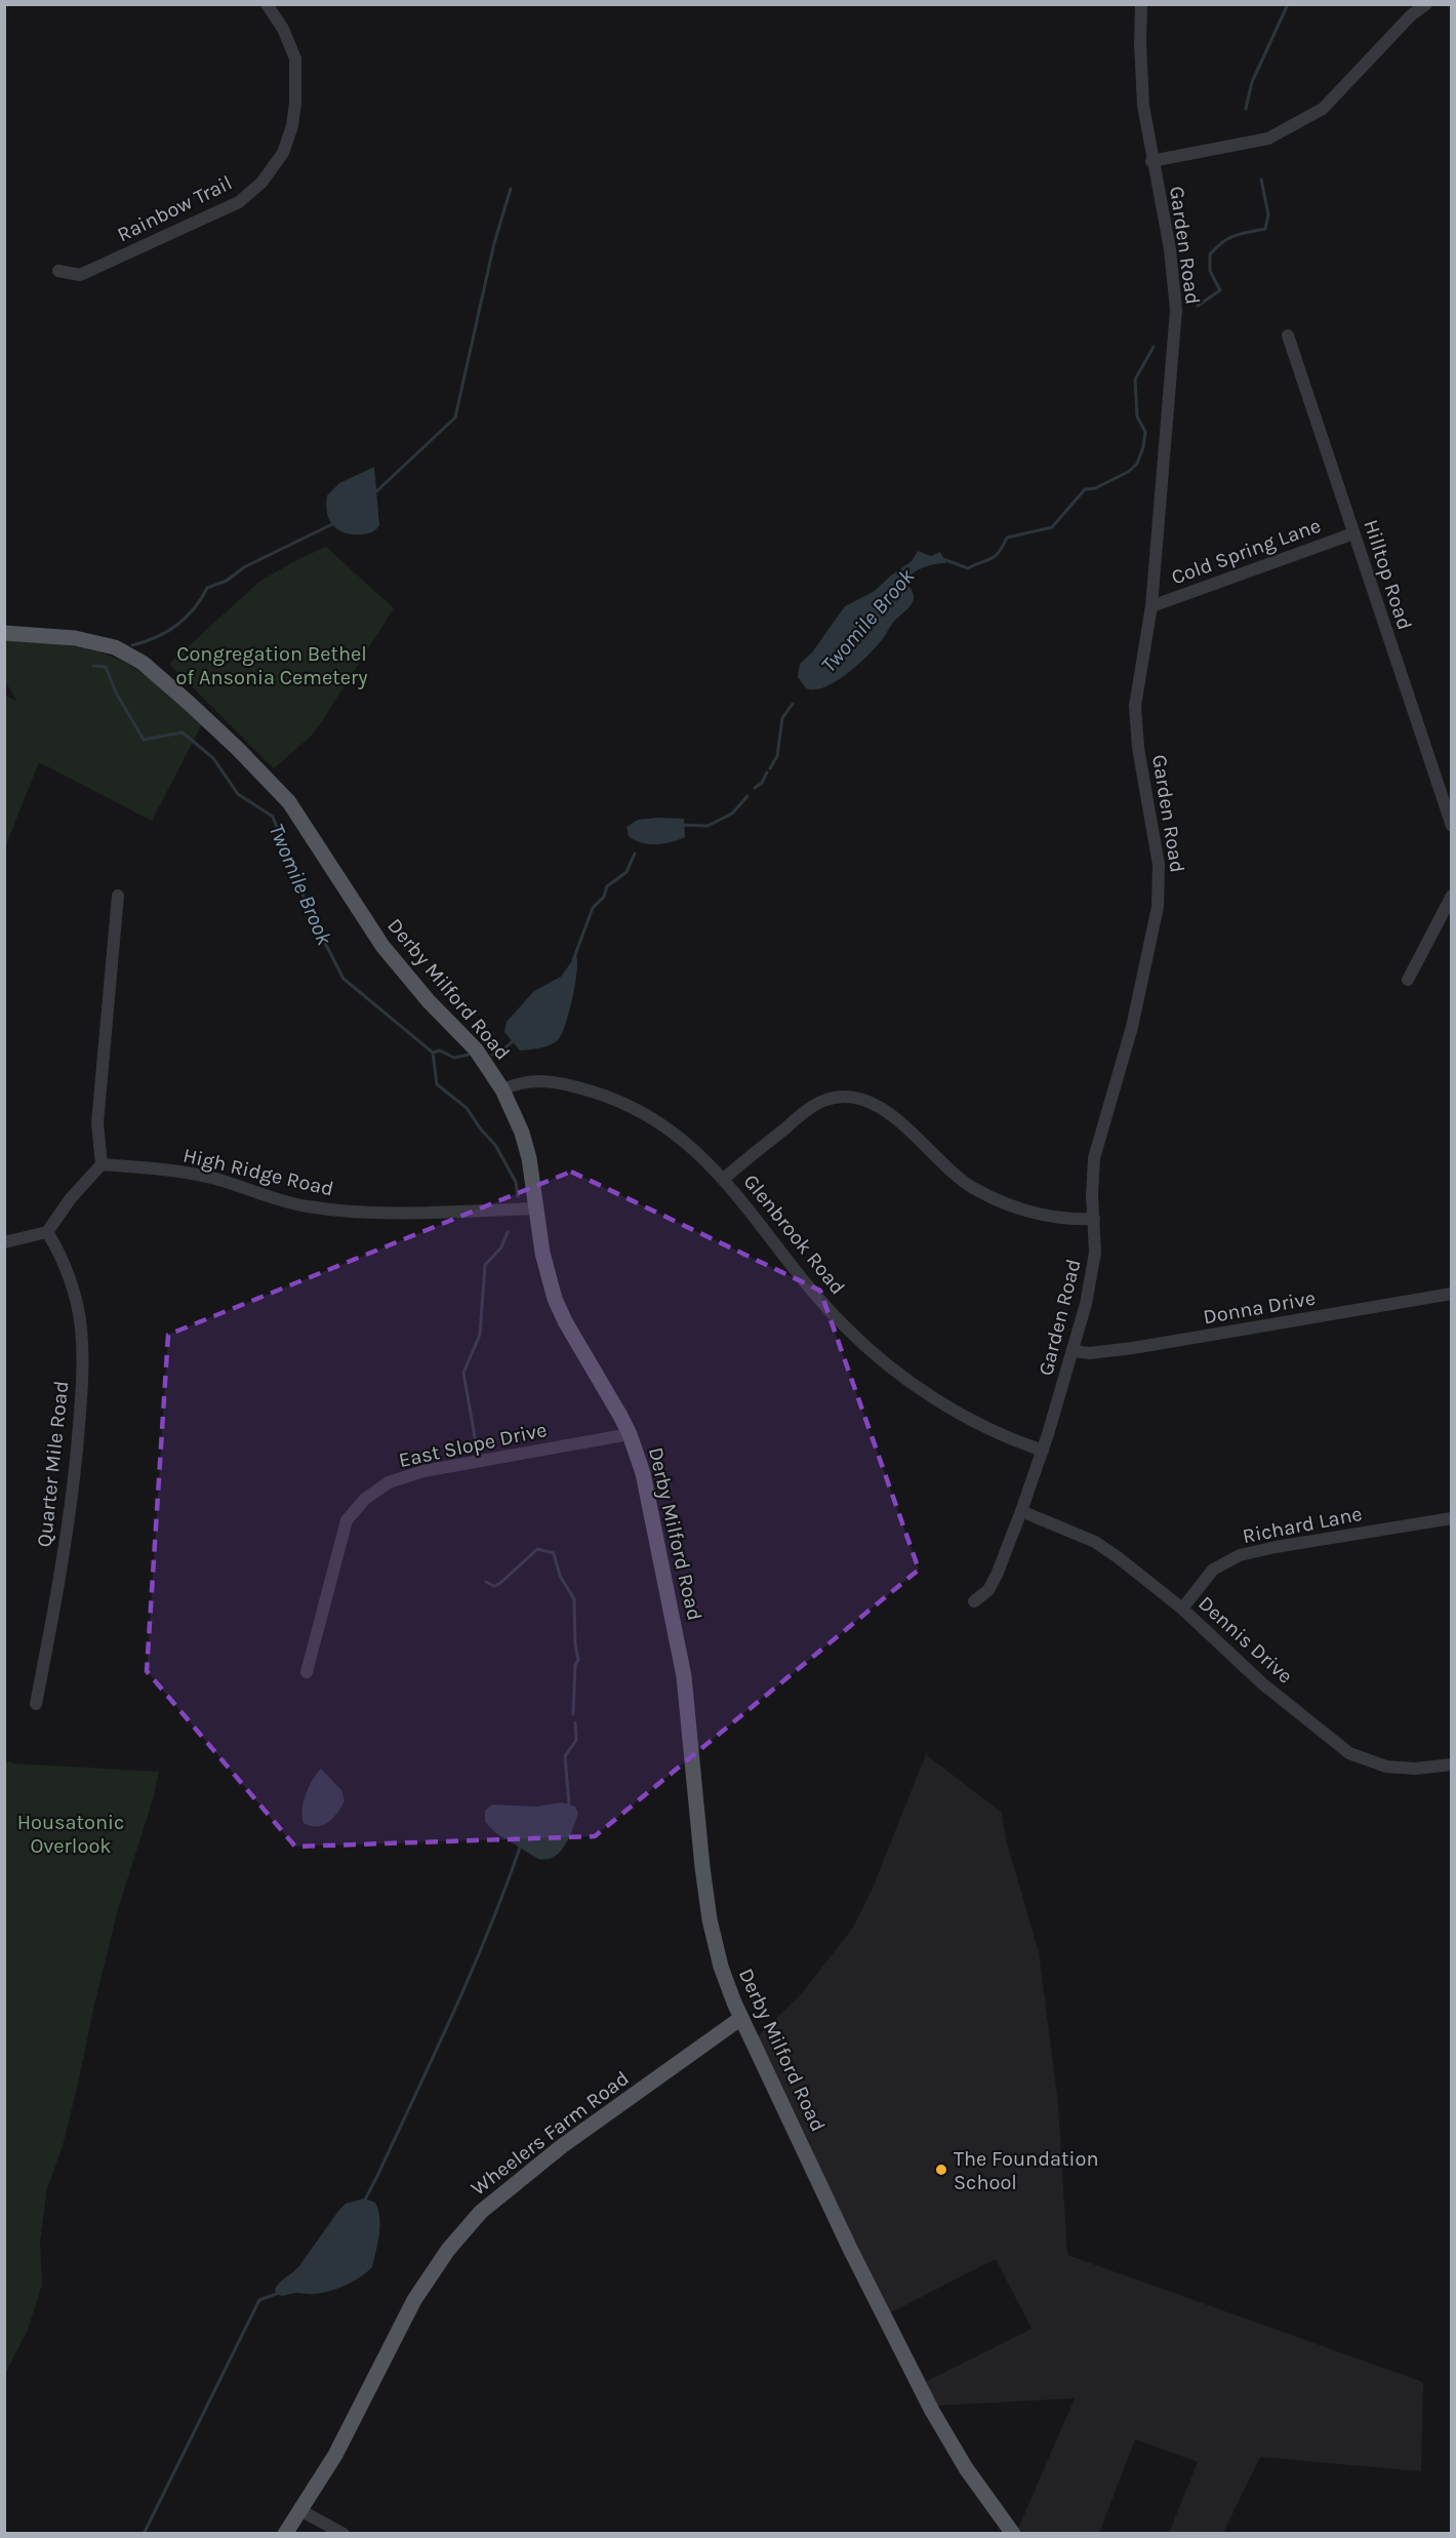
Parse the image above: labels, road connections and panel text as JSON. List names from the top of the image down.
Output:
{
  "streets": {
    "main road": ["Derby Milford Road", "Wheelers Farm Road"],
    "street": [
      "Rainbow Trail",
      "Garden Road",
      "Cold Spring Lane",
      "Hilltop Road",
      "High Ridge Road",
      "Glenbrook Road",
      "Donna Drive",
      "East Slope Drive",
      "Quarter Mile Road",
      "Richard Lane",
      "Dennis Drive"
    ]
  },
  "crossings": [
    ["Garden Road", "Cold Spring Lane"],
    ["Garden Road", "Glenbrook Road"],
    ["Garden Road", "Donna Drive"],
    ["Garden Road", "Dennis Drive"],
    ["Cold Spring Lane", "Hilltop Road"],
    ["Derby Milford Road", "High Ridge Road"],
    ["Derby Milford Road", "Glenbrook Road"],
    ["Derby Milford Road", "East Slope Drive"],
    ["Derby Milford Road", "Wheelers Farm Road"],
    ["Richard Lane", "Dennis Drive"]
  ],
  "water": ["Twomile Brook"],
  "parks": ["Congregation Bethel of Ansonia Cemetery", "Housatonic Overlook"],
  "places": ["The Foundation School"]
}
